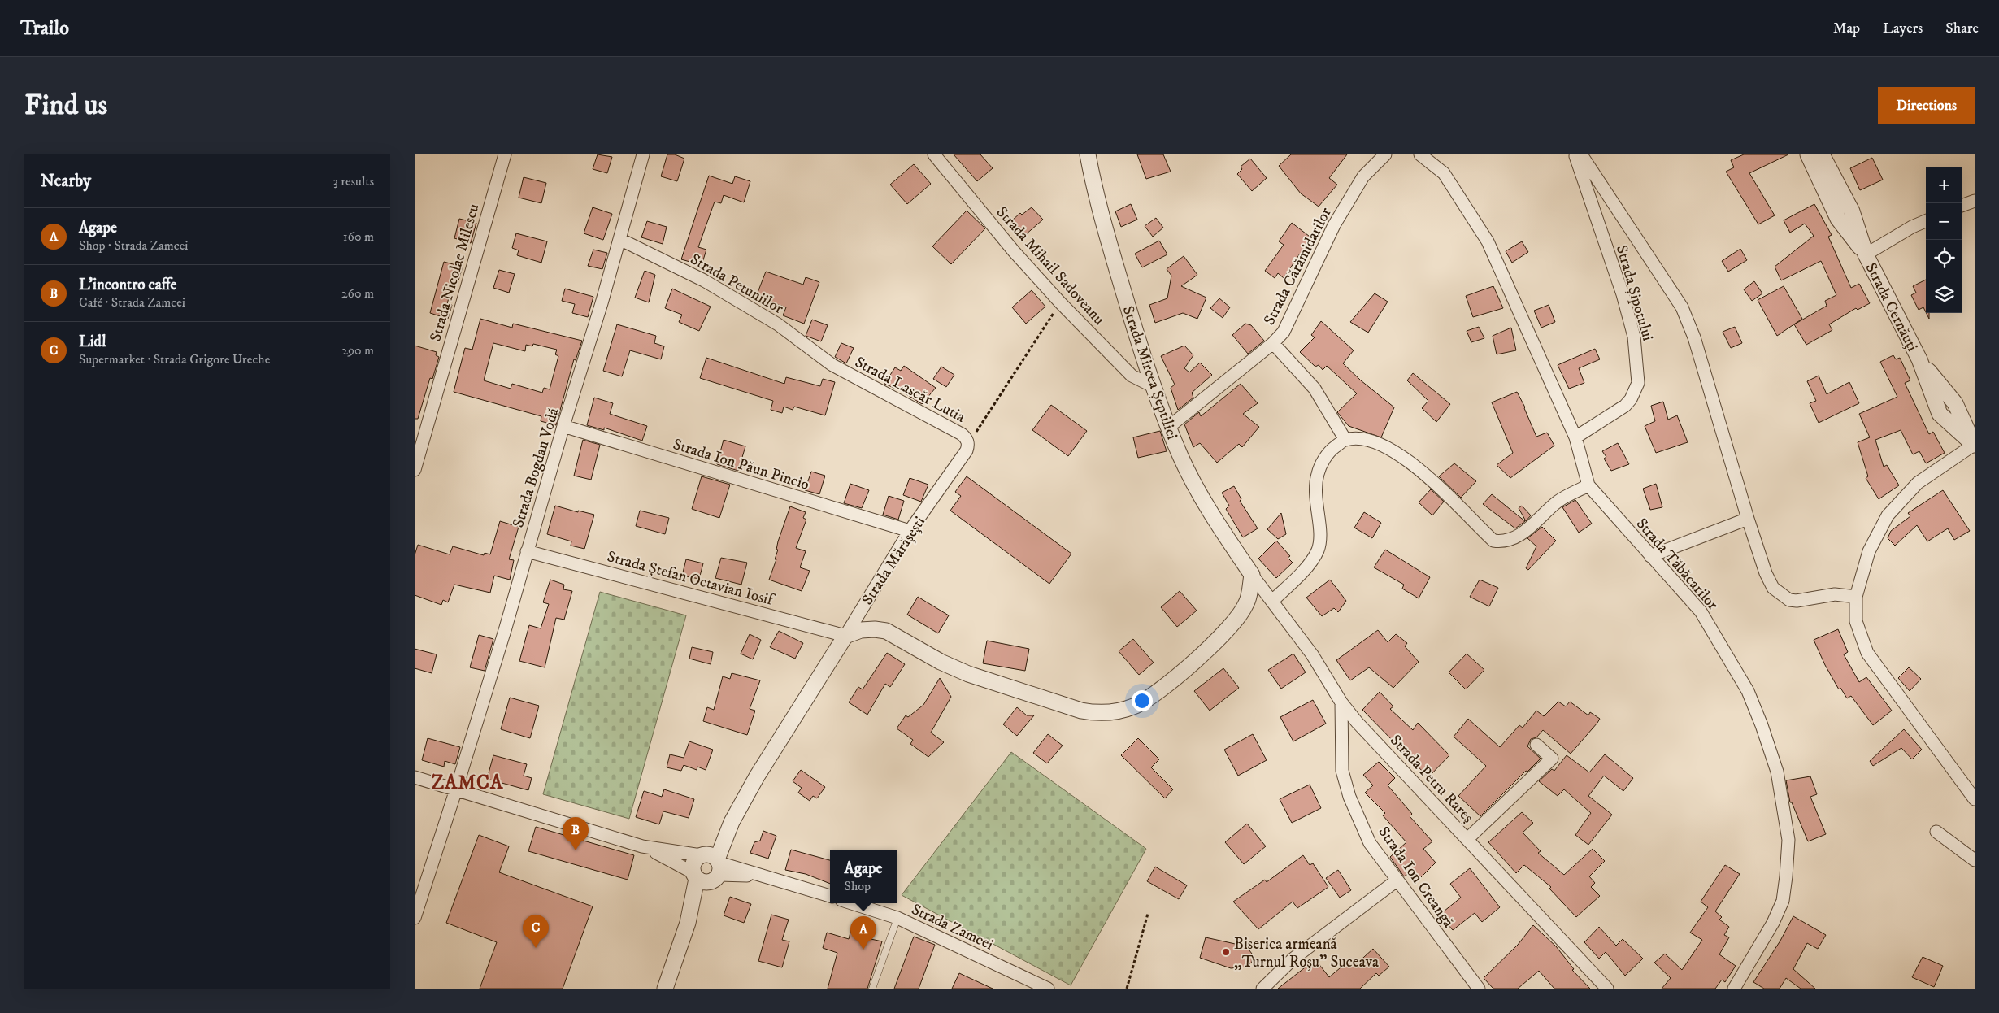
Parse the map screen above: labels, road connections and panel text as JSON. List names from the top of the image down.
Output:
{
  "streets": {
    "street": [
      "Strada Mihail Sadoveanu",
      "Strada Cărămidarilor",
      "Strada Nicolae Milescu",
      "Strada Petuniilor",
      "Strada Șipotului",
      "Strada Cernăuți",
      "Strada Mircea Șeptilici",
      "Strada Lascăr Lutia",
      "Strada Ion Păun Pincio",
      "Strada Bogdan Vodă",
      "Strada Mărășești",
      "Strada Tăbăcarilor",
      "Strada Ștefan Octavian Iosif",
      "Strada Petru Rareș",
      "Strada Ion Creangă",
      "Strada Zamcei"
    ]
  },
  "crossings": [
    ["Strada Mihail Sadoveanu", "Strada Mircea Șeptilici"],
    ["Strada Cărămidarilor", "Strada Mircea Șeptilici"],
    ["Strada Petuniilor", "Strada Lascăr Lutia"],
    ["Strada Petuniilor", "Strada Bogdan Vodă"],
    ["Strada Șipotului", "Strada Tăbăcarilor"],
    ["Strada Mircea Șeptilici", "Strada Petru Rareș"],
    ["Strada Lascăr Lutia", "Strada Mărășești"],
    ["Strada Ion Păun Pincio", "Strada Bogdan Vodă"],
    ["Strada Ion Păun Pincio", "Strada Mărășești"],
    ["Strada Bogdan Vodă", "Strada Ștefan Octavian Iosif"],
    ["Strada Mărășești", "Strada Ștefan Octavian Iosif"],
    ["Strada Petru Rareș", "Strada Ion Creangă"]
  ],
  "districts": ["ZAMCA"],
  "places": ["Biserica armeană „Turnul Roșu” Suceava"],
  "page": {
    "header": "Trailo",
    "nav": ["Map", "Layers", "Share"],
    "buttons": "Directions",
    "title": "Find us",
    "heading": ["Nearby", "3 results"],
    "map_buttons": ["+", "−"],
    "list": [
      {
        "mark": "A",
        "name": "Agape",
        "note": "Shop · Strada Zamcei",
        "value": "160 m"
      },
      {
        "mark": "B",
        "name": "L'incontro caffe",
        "note": "Café · Strada Zamcei",
        "value": "260 m"
      },
      {
        "mark": "C",
        "name": "Lidl",
        "note": "Supermarket · Strada Grigore Ureche",
        "value": "290 m"
      }
    ],
    "pins": ["B", "C", "A"],
    "popup": ["Agape", "Shop"]
  }
}
